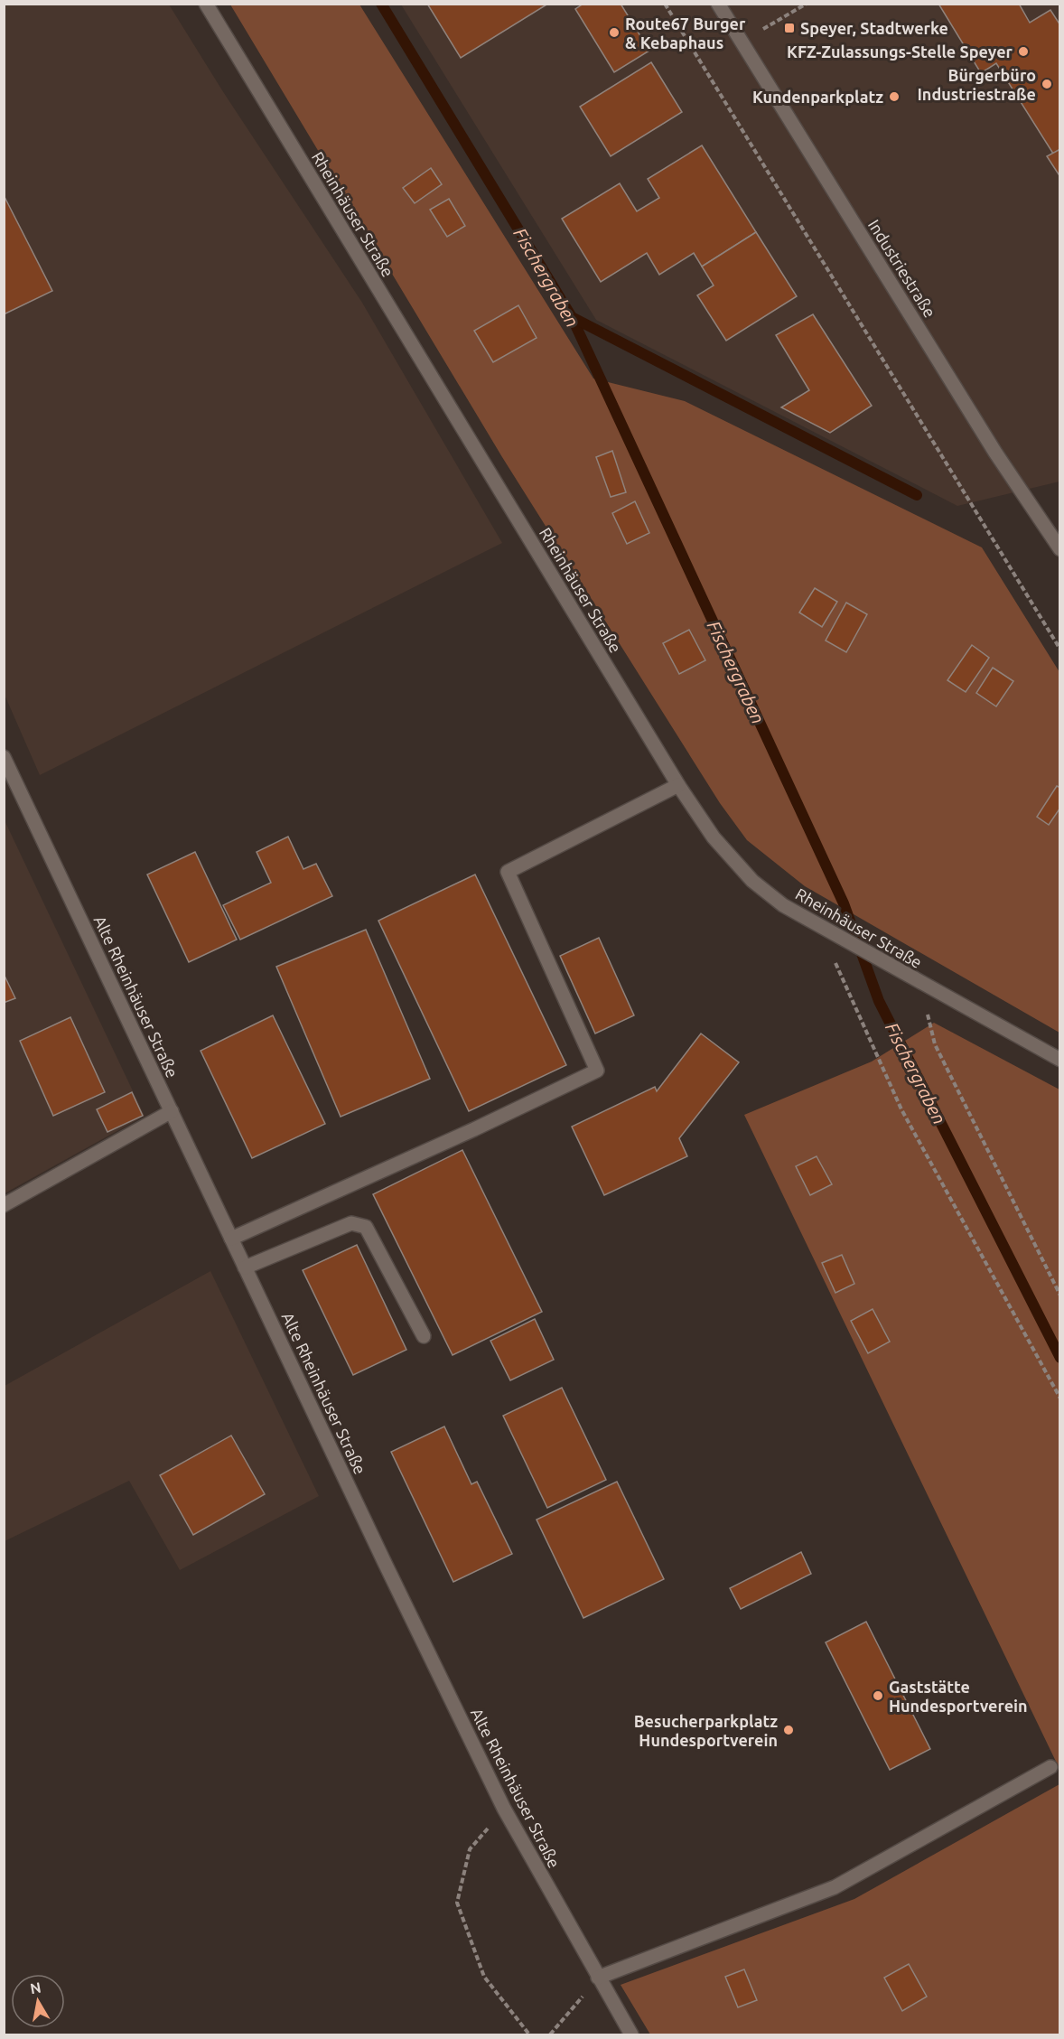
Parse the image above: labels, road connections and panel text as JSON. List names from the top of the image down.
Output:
{
  "streets": {
    "street": ["Rheinhäuser Straße", "Industriestraße", "Alte Rheinhäuser Straße"]
  },
  "water": ["Fischergraben"],
  "places": {
    "transit": ["Speyer, Stadtwerke"],
    "other": [
      "Route67 Burger & Kebaphaus",
      "KFZ-Zulassungs-Stelle Speyer",
      "Bürgerbüro Industriestraße",
      "Kundenparkplatz",
      "Gaststätte Hundesportverein",
      "Besucherparkplatz Hundesportverein"
    ]
  },
  "north": "top"
}
